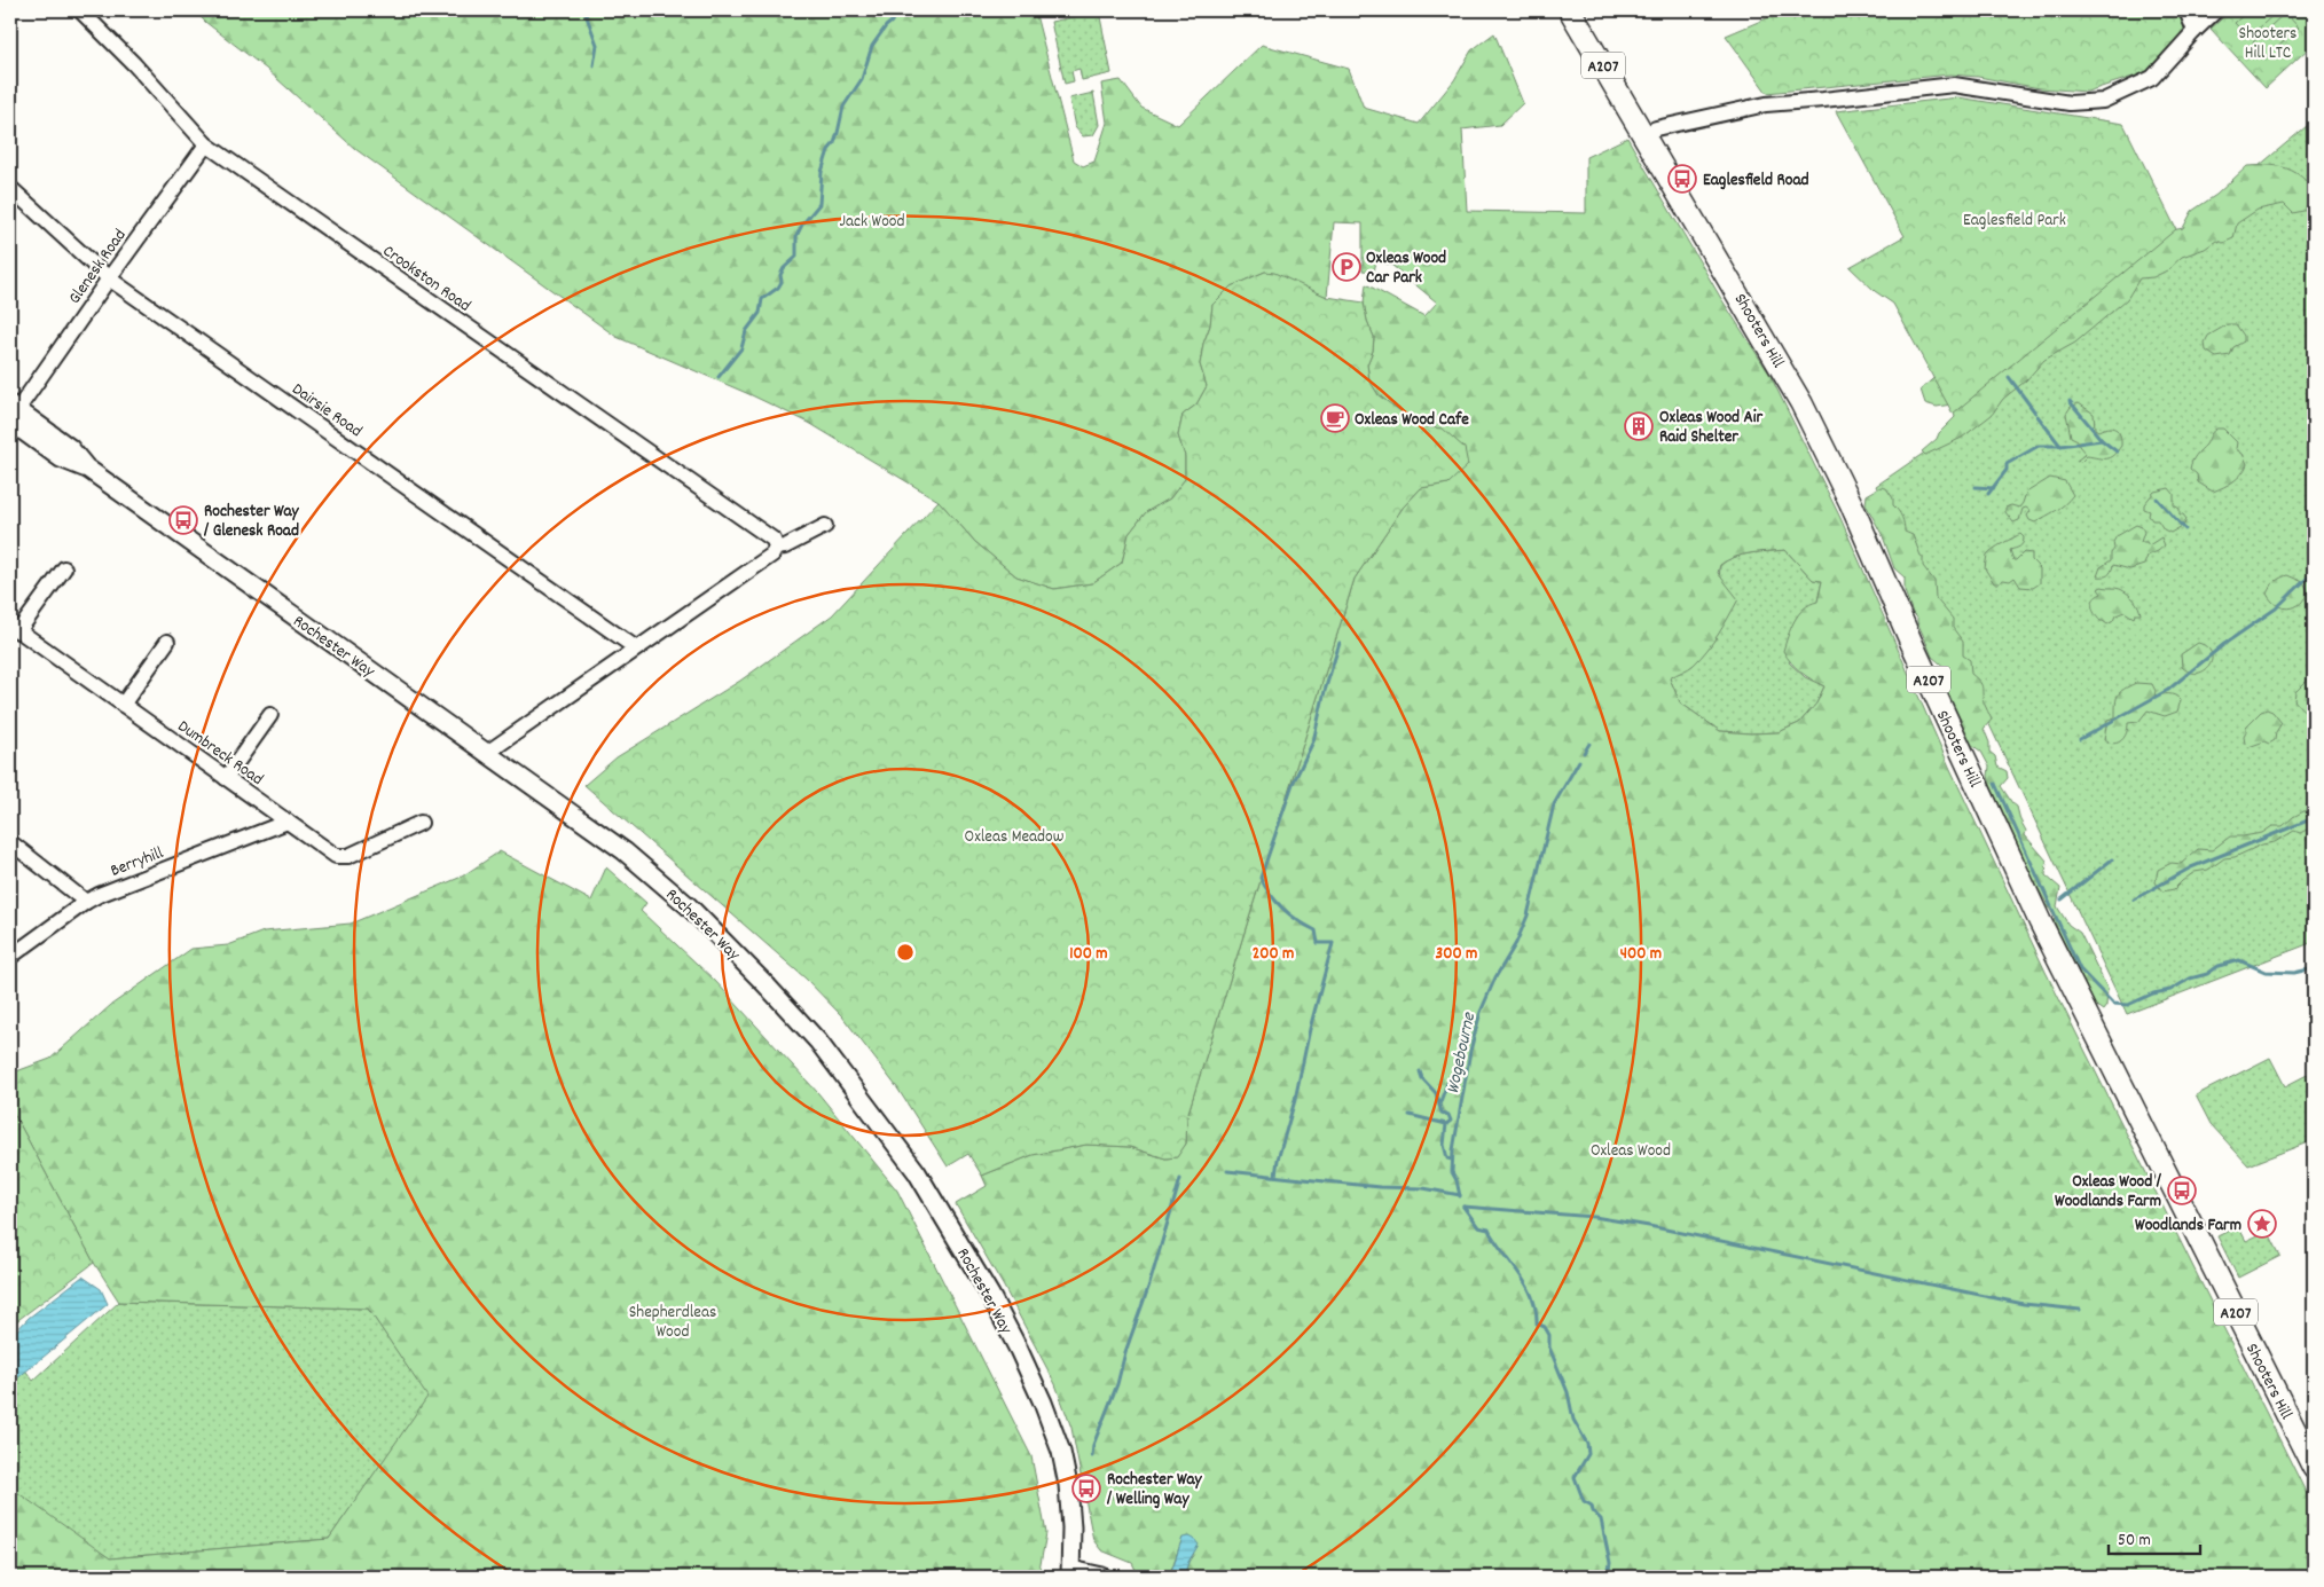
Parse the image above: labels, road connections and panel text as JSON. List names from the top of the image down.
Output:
{
  "streets": {
    "main road": ["A207", "Shooters Hill"],
    "street": [
      "Glenesk Road",
      "Crookston Road",
      "Dairsie Road",
      "Rochester Way",
      "Dumbreck Road",
      "Berryhill"
    ]
  },
  "crossings": [
    ["Glenesk Road", "Crookston Road"],
    ["Glenesk Road", "Dairsie Road"],
    ["Glenesk Road", "Rochester Way"],
    ["Dumbreck Road", "Berryhill"]
  ],
  "water": ["Wogebourne"],
  "parks": [
    "Shooters Hill LTC",
    "Eaglesfield Park",
    "Jack Wood",
    "Oxleas Meadow",
    "Oxleas Wood",
    "Shepherdleas Wood"
  ],
  "places": {
    "bus stop": [
      "Eaglesfield Road",
      "Rochester Way / Glenesk Road",
      "Oxleas Wood / Woodlands Farm",
      "Rochester Way / Welling Way"
    ],
    "parking": ["Oxleas Wood Car Park"],
    "cafe": ["Oxleas Wood Cafe"],
    "building": ["Oxleas Wood Air Raid Shelter"],
    "place": ["Woodlands Farm"]
  },
  "scale_bar": "50 m",
  "rings": [
    "100 m",
    "200 m",
    "300 m",
    "400 m"
  ]
}
